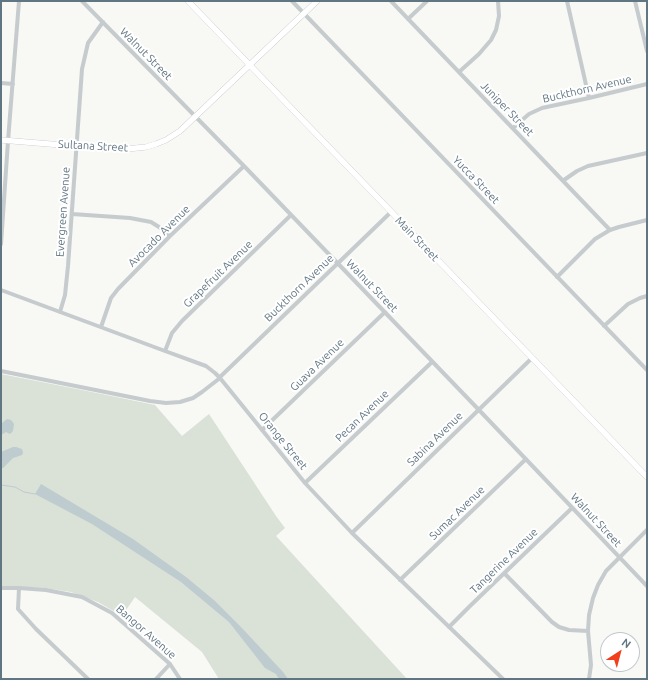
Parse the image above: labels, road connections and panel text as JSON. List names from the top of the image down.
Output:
{
  "streets": {
    "main road": ["Sultana Street", "Main Street"],
    "street": [
      "Walnut Street",
      "Buckthorn Avenue",
      "Juniper Street",
      "Yucca Street",
      "Evergreen Avenue",
      "Avocado Avenue",
      "Grapefruit Avenue",
      "Guava Avenue",
      "Pecan Avenue",
      "Sabina Avenue",
      "Orange Street",
      "Sumac Avenue",
      "Tangerine Avenue",
      "Bangor Avenue"
    ]
  },
  "crossings": [
    ["Walnut Street", "Buckthorn Avenue"],
    ["Walnut Street", "Sultana Street"],
    ["Walnut Street", "Evergreen Avenue"],
    ["Walnut Street", "Avocado Avenue"],
    ["Walnut Street", "Grapefruit Avenue"],
    ["Walnut Street", "Guava Avenue"],
    ["Walnut Street", "Pecan Avenue"],
    ["Walnut Street", "Sabina Avenue"],
    ["Walnut Street", "Sumac Avenue"],
    ["Walnut Street", "Tangerine Avenue"],
    ["Buckthorn Avenue", "Juniper Street"],
    ["Buckthorn Avenue", "Main Street"],
    ["Buckthorn Avenue", "Orange Street"],
    ["Sultana Street", "Yucca Street"],
    ["Sultana Street", "Evergreen Avenue"],
    ["Sultana Street", "Main Street"],
    ["Evergreen Avenue", "Orange Street"],
    ["Avocado Avenue", "Orange Street"],
    ["Main Street", "Sabina Avenue"],
    ["Grapefruit Avenue", "Orange Street"],
    ["Guava Avenue", "Orange Street"],
    ["Pecan Avenue", "Orange Street"],
    ["Sabina Avenue", "Orange Street"],
    ["Orange Street", "Sumac Avenue"],
    ["Orange Street", "Tangerine Avenue"]
  ],
  "north": "top right"
}
